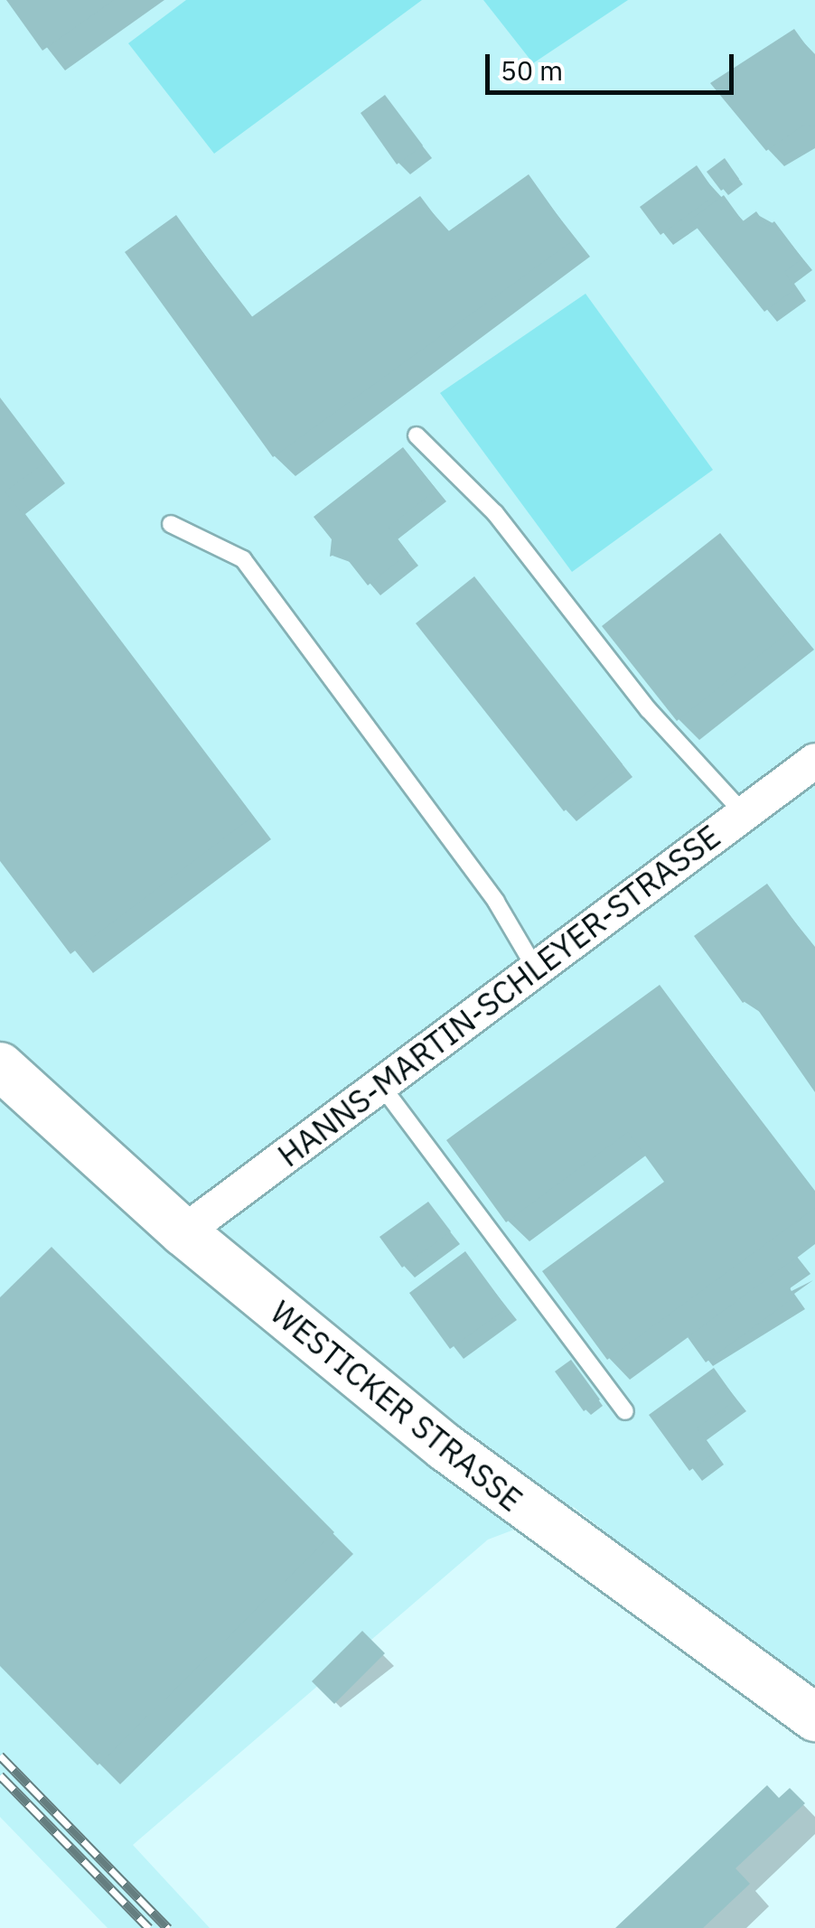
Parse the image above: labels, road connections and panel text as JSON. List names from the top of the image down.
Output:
{
  "streets": {
    "main road": ["WESTICKER STRASSE"],
    "street": ["HANNS-MARTIN-SCHLEYER-STRASSE"]
  },
  "crossings": [
    ["HANNS-MARTIN-SCHLEYER-STRASSE", "WESTICKER STRASSE"]
  ],
  "scale_bar": "50 m"
}
